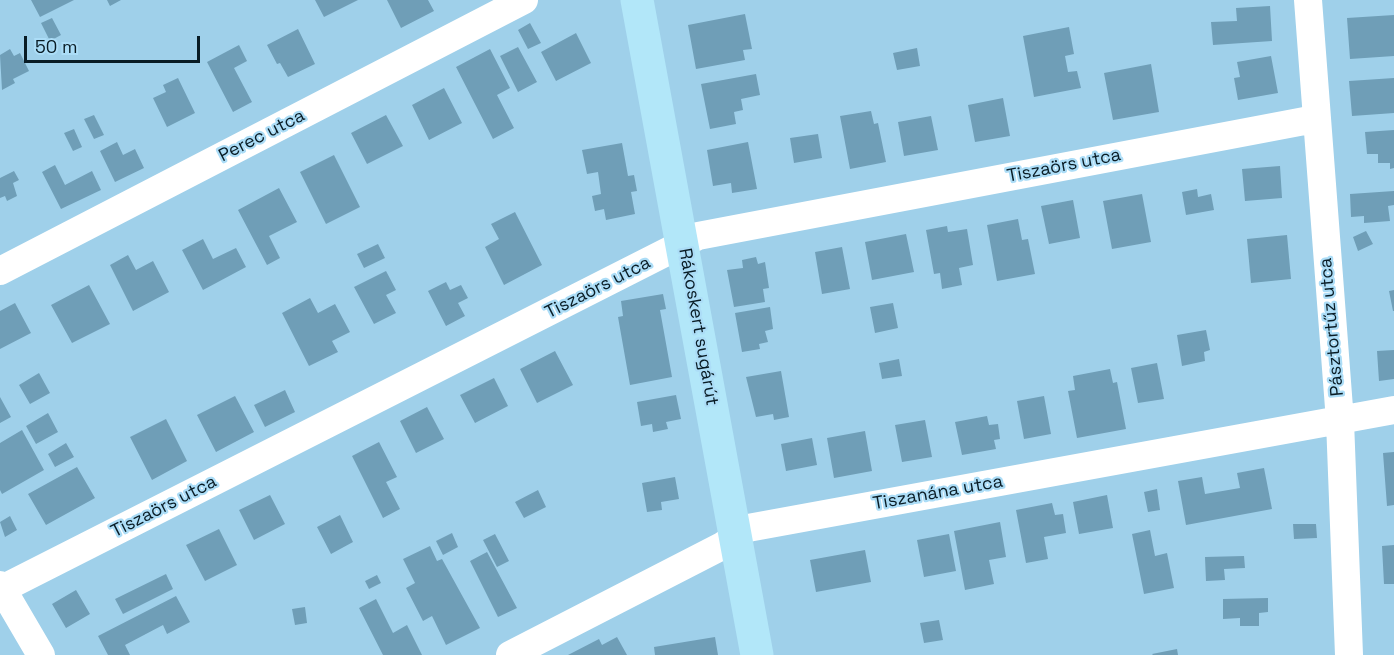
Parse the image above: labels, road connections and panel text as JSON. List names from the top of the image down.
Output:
{
  "streets": {
    "street": [
      "Perec utca",
      "Tiszaörs utca",
      "Rákoskert sugárút",
      "Pásztortűz utca",
      "Tiszanána utca"
    ]
  },
  "crossings": [
    ["Tiszaörs utca", "Rákoskert sugárút"],
    ["Tiszaörs utca", "Pásztortűz utca"],
    ["Rákoskert sugárút", "Tiszanána utca"],
    ["Pásztortűz utca", "Tiszanána utca"]
  ],
  "scale_bar": "50 m"
}
